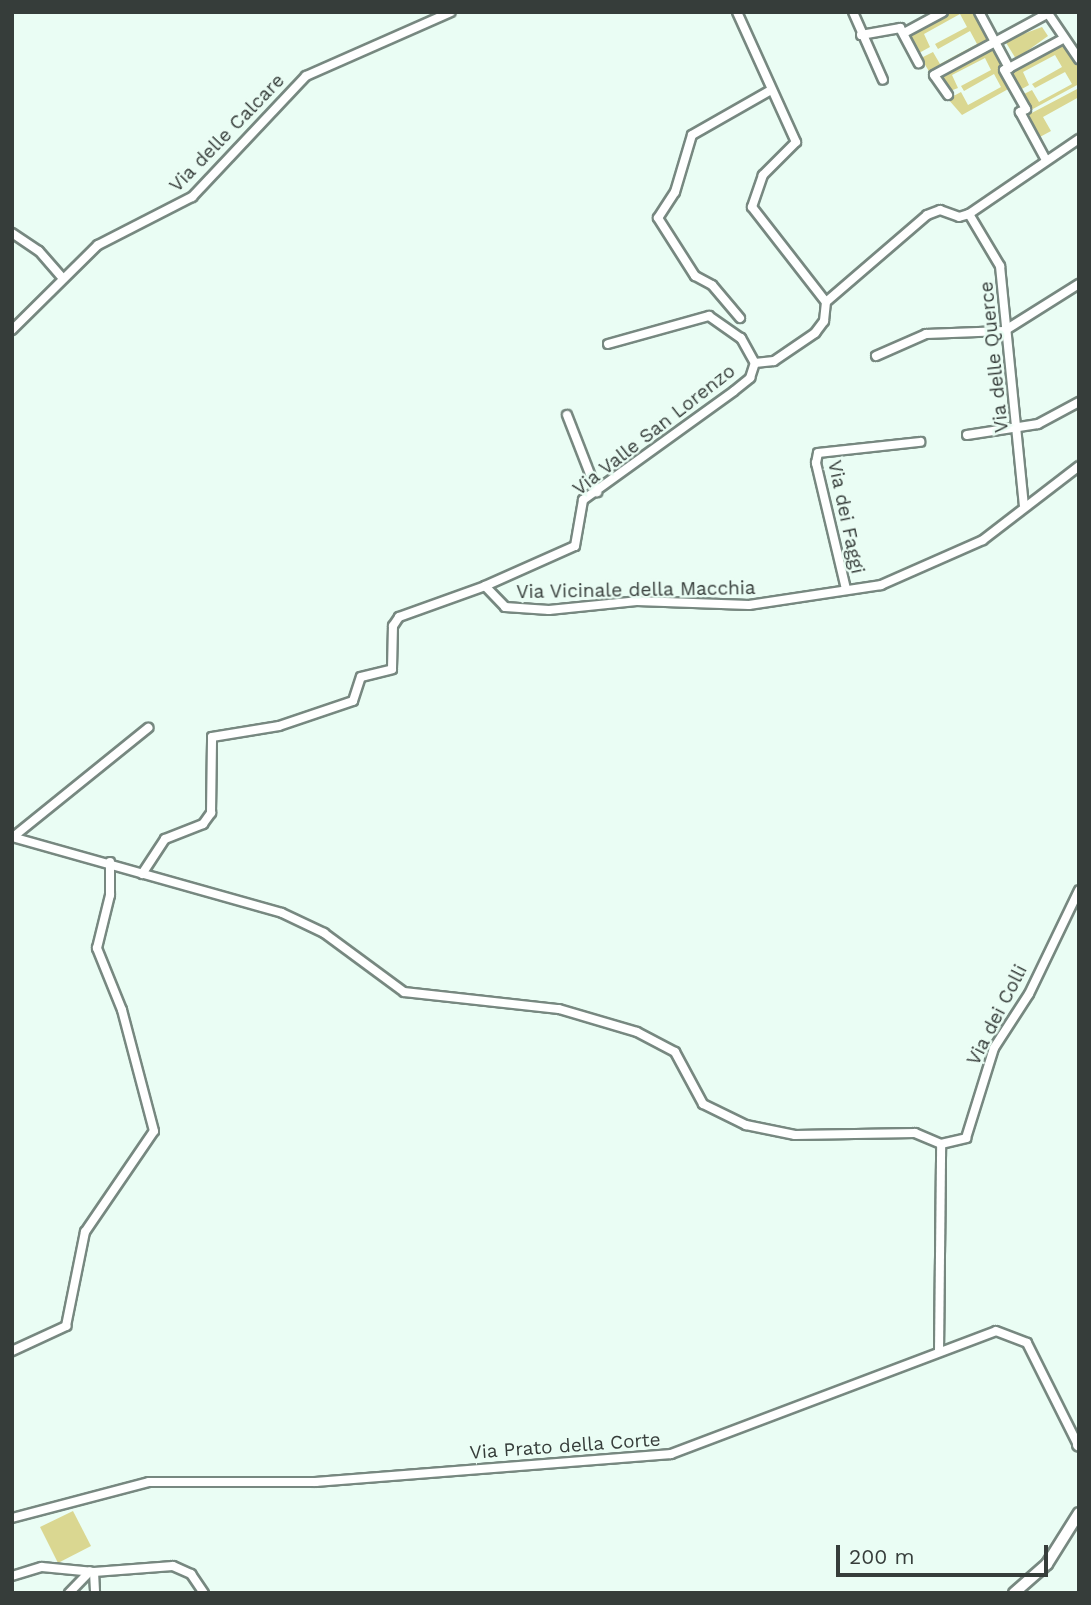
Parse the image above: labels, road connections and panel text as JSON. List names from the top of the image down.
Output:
{
  "streets": {
    "street": [
      "Via delle Calcare",
      "Via delle Querce",
      "Via Valle San Lorenzo",
      "Via dei Faggi",
      "Via Vicinale della Macchia",
      "Via dei Colli",
      "Via Prato della Corte"
    ]
  },
  "crossings": [
    ["Via delle Querce", "Via Valle San Lorenzo"],
    ["Via delle Querce", "Via Vicinale della Macchia"],
    ["Via Valle San Lorenzo", "Via Vicinale della Macchia"],
    ["Via dei Faggi", "Via Vicinale della Macchia"]
  ],
  "scale_bar": "200 m"
}
